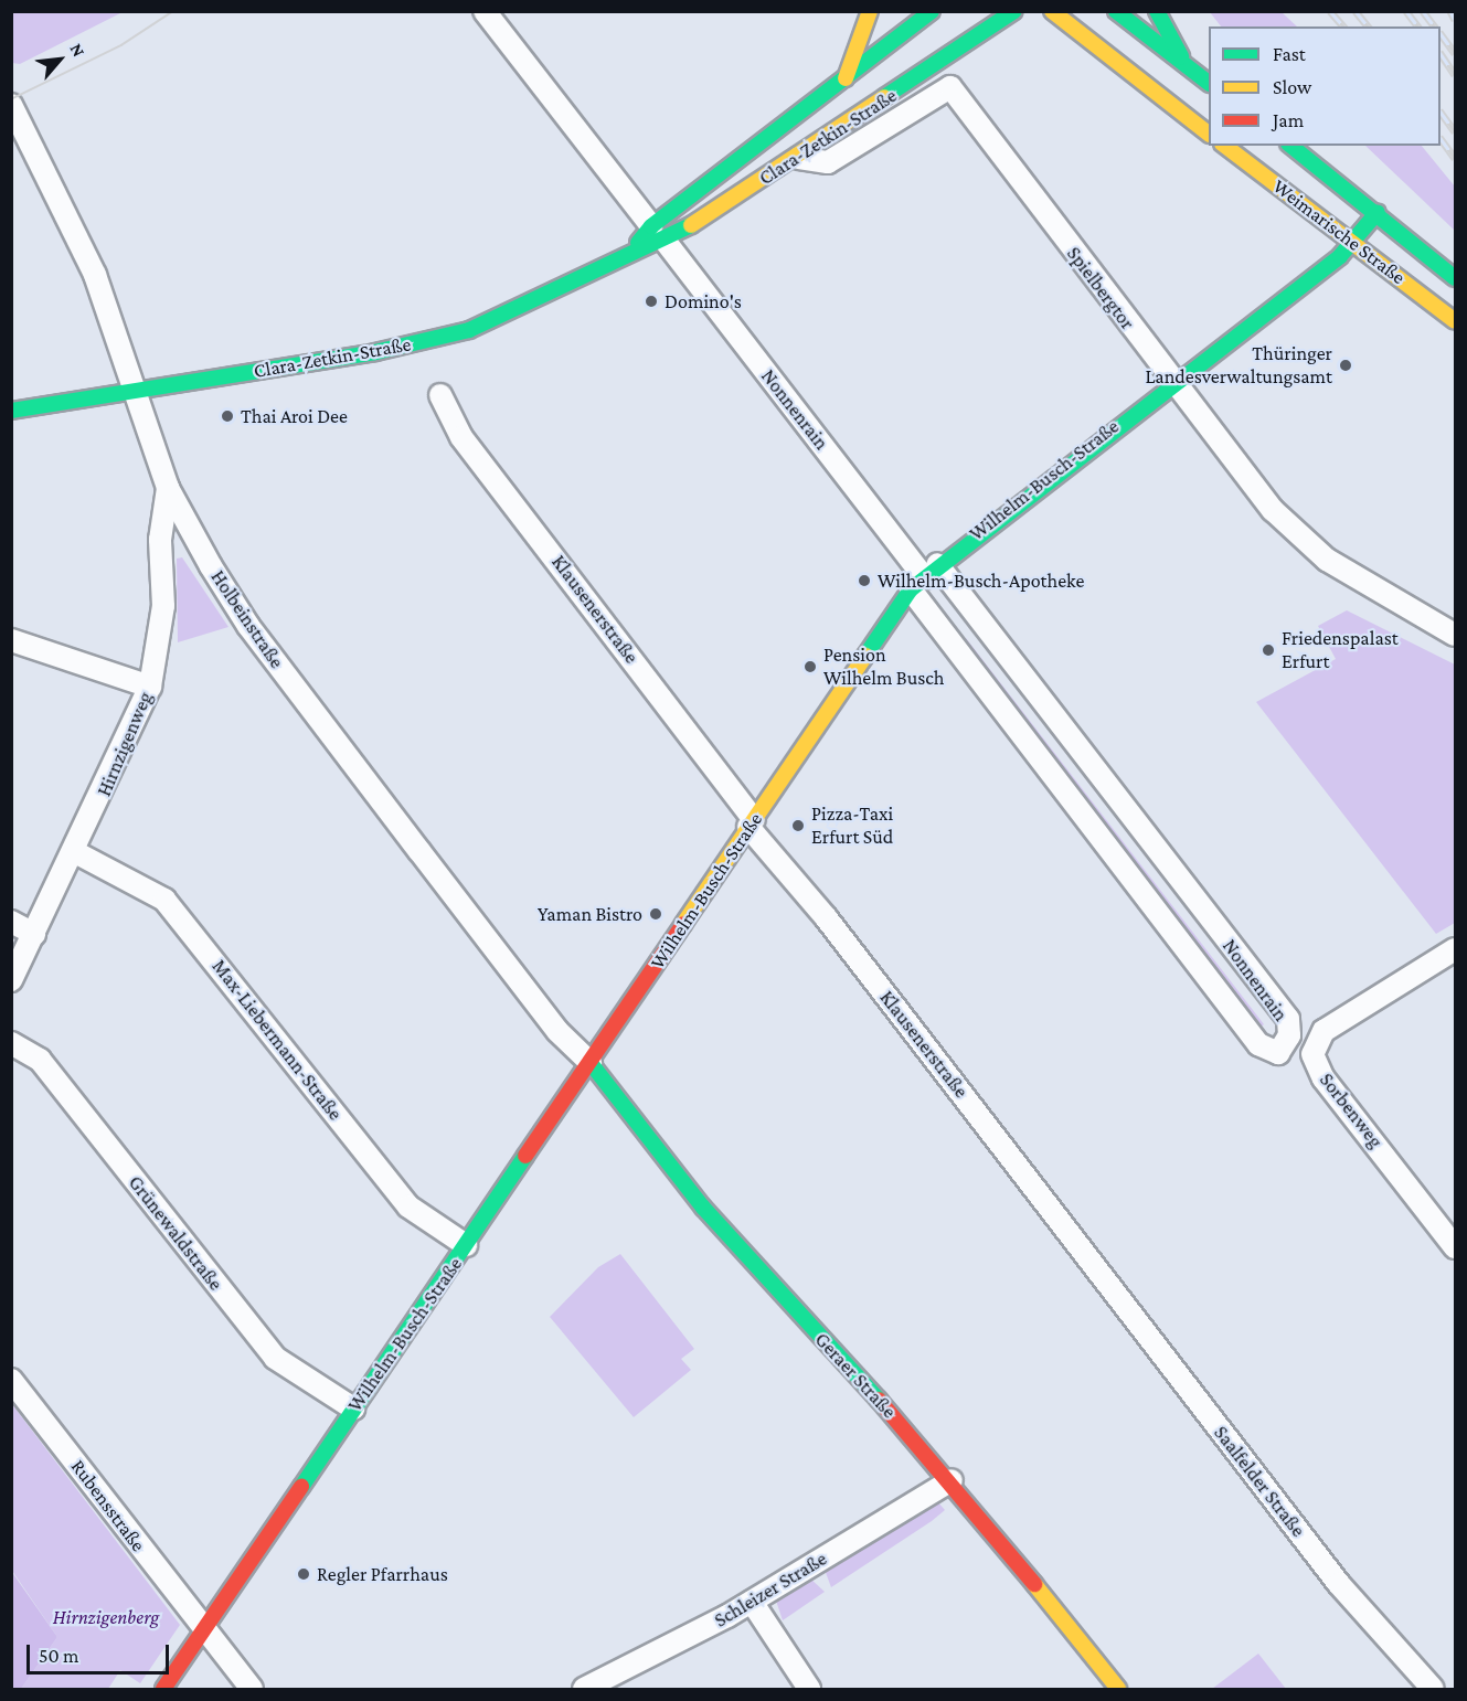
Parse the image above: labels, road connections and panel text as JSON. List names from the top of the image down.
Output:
{
  "streets": {
    "street": [
      "Clara-Zetkin-Straße",
      "Weimarische Straße",
      "Spielbergtor",
      "Nonnenrain",
      "Wilhelm-Busch-Straße",
      "Klausenerstraße",
      "Holbeinstraße",
      "Hirnzigenweg",
      "Max-Liebermann-Straße",
      "Sorbenweg",
      "Grünewaldstraße",
      "Geraer Straße",
      "Saalfelder Straße",
      "Rubensstraße",
      "Schleizer Straße"
    ]
  },
  "crossings": [
    ["Clara-Zetkin-Straße", "Spielbergtor"],
    ["Clara-Zetkin-Straße", "Nonnenrain"],
    ["Clara-Zetkin-Straße", "Holbeinstraße"],
    ["Weimarische Straße", "Wilhelm-Busch-Straße"],
    ["Spielbergtor", "Wilhelm-Busch-Straße"],
    ["Nonnenrain", "Wilhelm-Busch-Straße"],
    ["Wilhelm-Busch-Straße", "Klausenerstraße"],
    ["Wilhelm-Busch-Straße", "Holbeinstraße"],
    ["Wilhelm-Busch-Straße", "Max-Liebermann-Straße"],
    ["Wilhelm-Busch-Straße", "Grünewaldstraße"],
    ["Wilhelm-Busch-Straße", "Geraer Straße"],
    ["Wilhelm-Busch-Straße", "Rubensstraße"],
    ["Klausenerstraße", "Saalfelder Straße"],
    ["Holbeinstraße", "Hirnzigenweg"],
    ["Holbeinstraße", "Geraer Straße"],
    ["Hirnzigenweg", "Max-Liebermann-Straße"],
    ["Geraer Straße", "Schleizer Straße"]
  ],
  "parks": ["Hirnzigenberg"],
  "places": [
    "Domino's",
    "Thüringer Landesverwaltungsamt",
    "Thai Aroi Dee",
    "Wilhelm-Busch-Apotheke",
    "Friedenspalast Erfurt",
    "Pension Wilhelm Busch",
    "Pizza-Taxi Erfurt Süd",
    "Yaman Bistro",
    "Regler Pfarrhaus"
  ],
  "legend": ["Fast", "Slow", "Jam"],
  "scale_bar": "50 m",
  "north": "top right"
}
